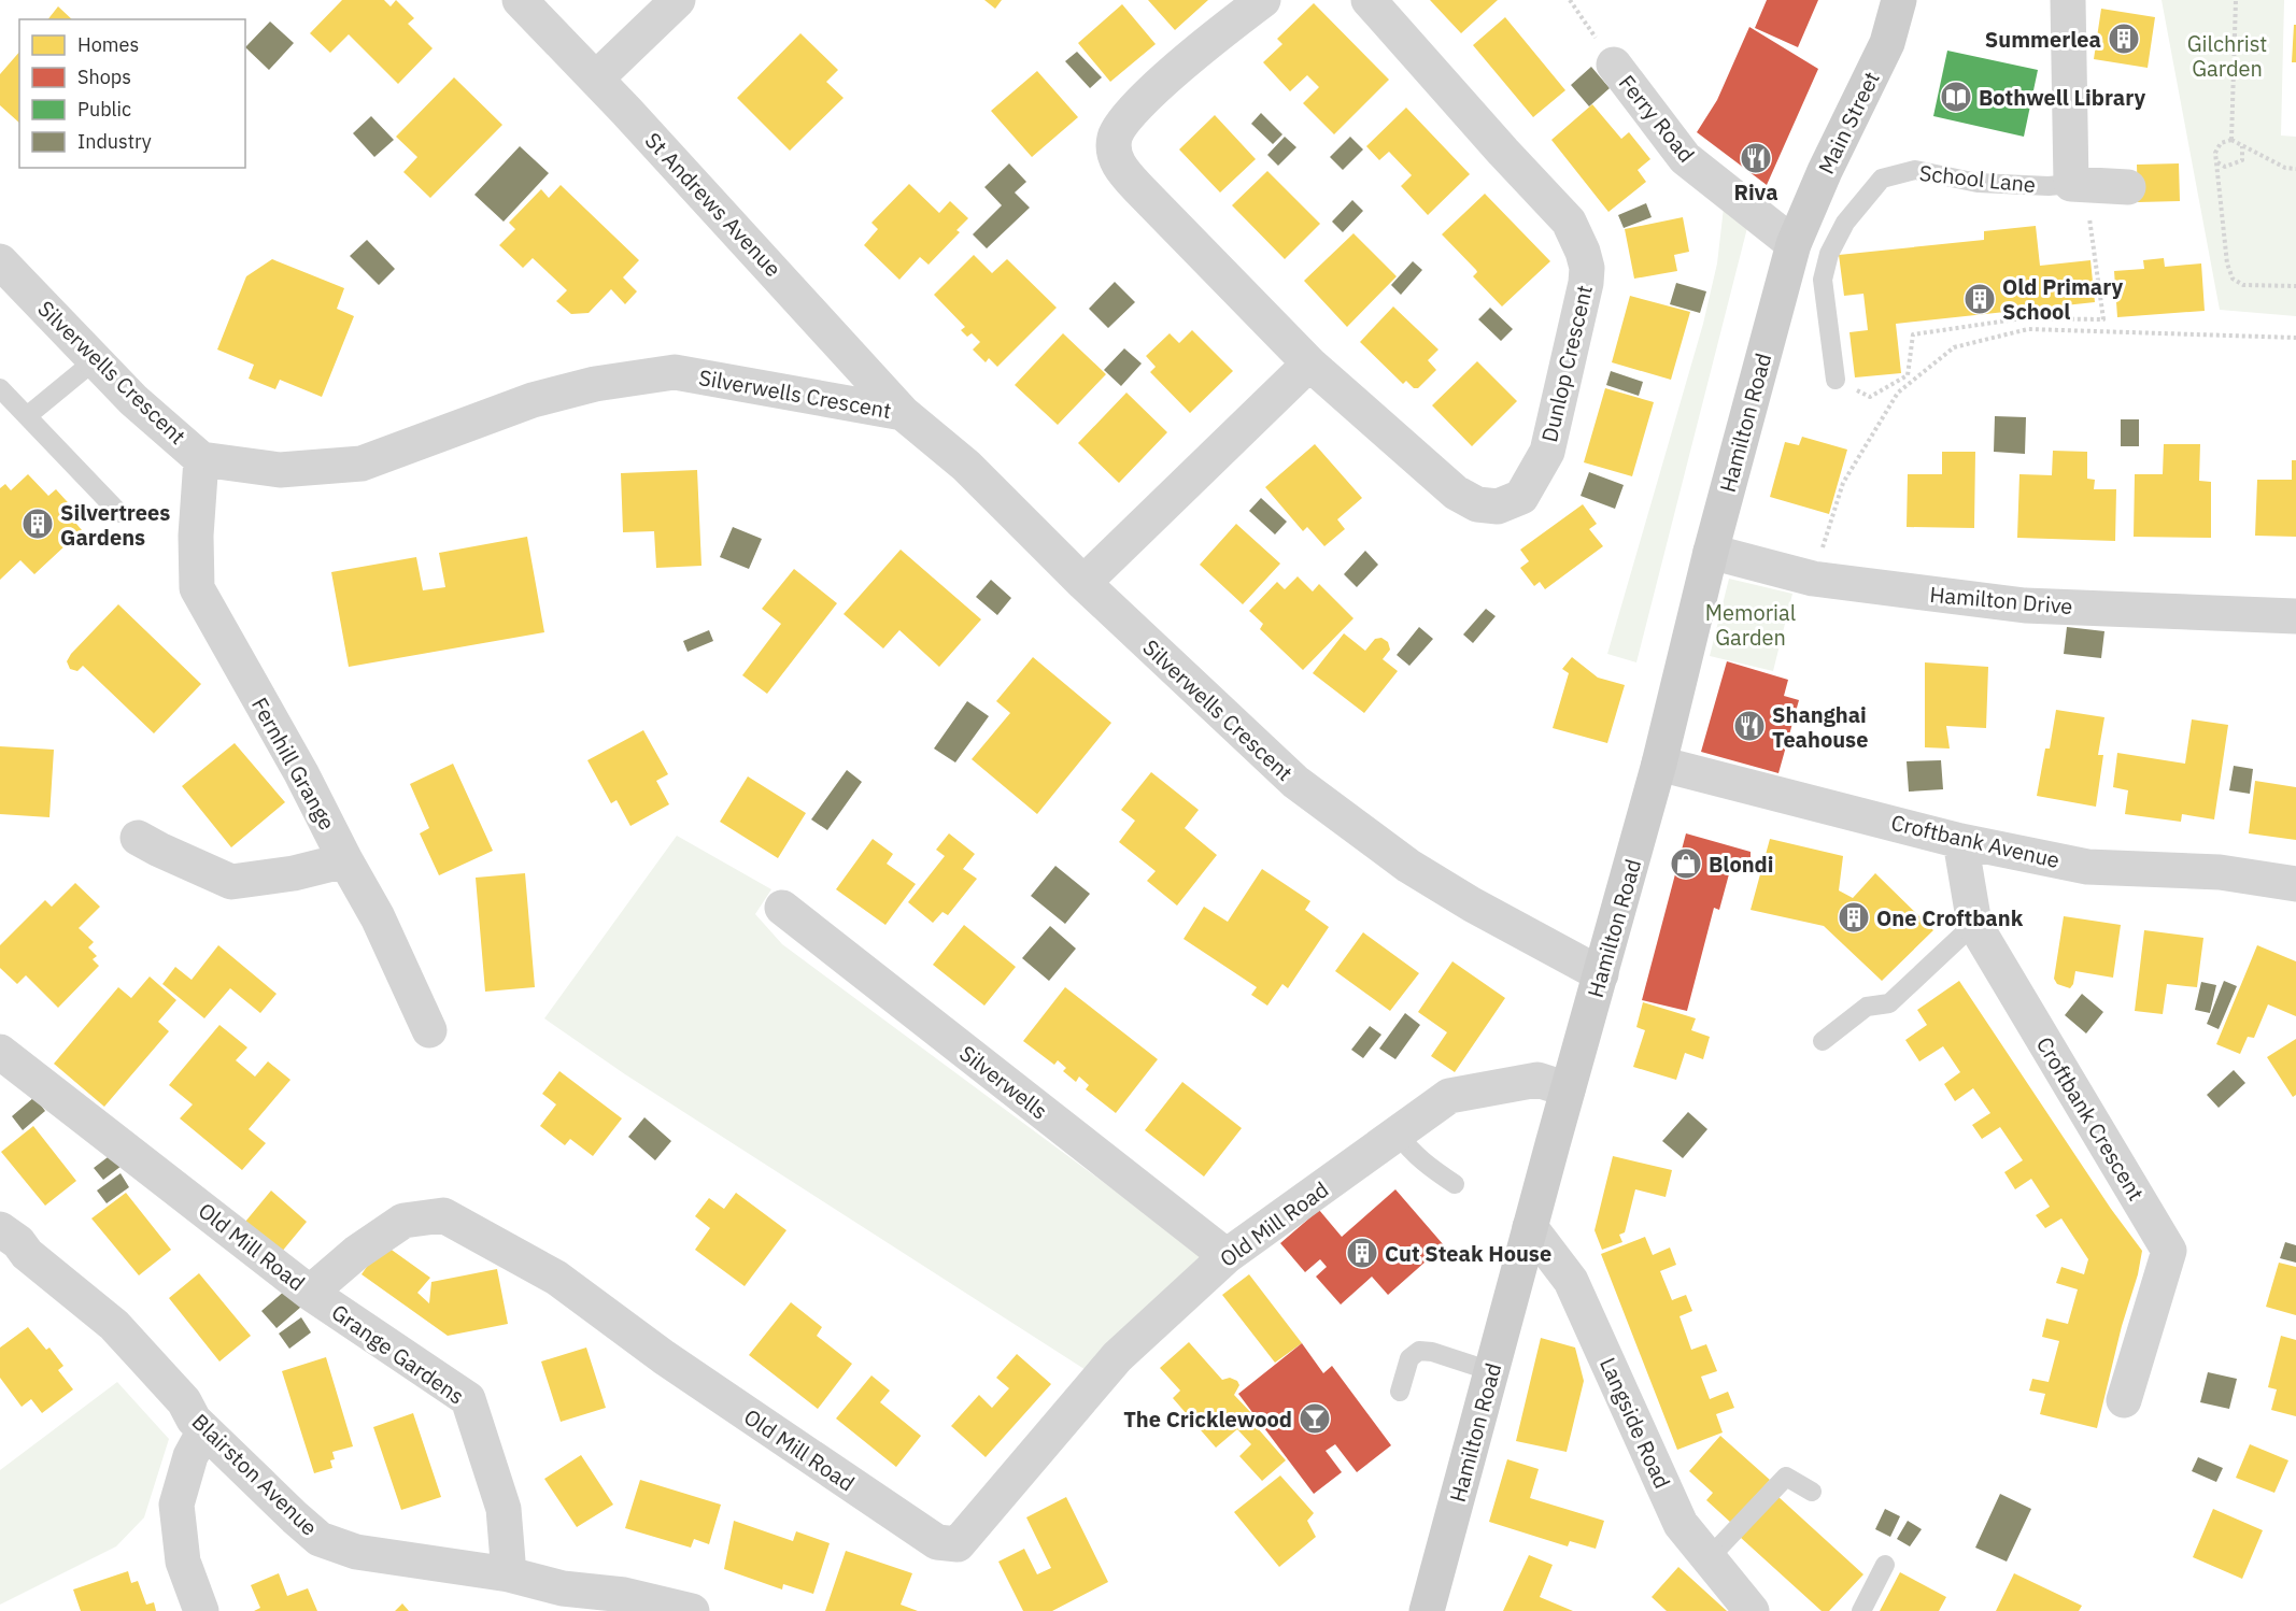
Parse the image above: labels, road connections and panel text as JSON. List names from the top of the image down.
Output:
{
  "streets": {
    "main road": ["Main Street", "Hamilton Road"],
    "street": [
      "Ferry Road",
      "St Andrews Avenue",
      "Dunlop Crescent",
      "Silverwells Crescent",
      "Hamilton Drive",
      "Fernhill Grange",
      "Croftbank Avenue",
      "Silverwells",
      "Croftbank Crescent",
      "Old Mill Road",
      "Grange Gardens",
      "Langside Road",
      "Blairston Avenue"
    ],
    "lane": ["School Lane"]
  },
  "crossings": [
    ["Ferry Road", "Main Street"],
    ["Ferry Road", "Hamilton Road"],
    ["Main Street", "Hamilton Road"],
    ["St Andrews Avenue", "Silverwells Crescent"],
    ["Silverwells Crescent", "Hamilton Road"],
    ["Silverwells Crescent", "Fernhill Grange"],
    ["Hamilton Road", "Hamilton Drive"],
    ["Hamilton Road", "Croftbank Avenue"],
    ["Hamilton Road", "Old Mill Road"],
    ["Hamilton Road", "Langside Road"],
    ["Croftbank Avenue", "Croftbank Crescent"],
    ["Silverwells", "Old Mill Road"],
    ["Old Mill Road", "Grange Gardens"],
    ["Grange Gardens", "Blairston Avenue"]
  ],
  "parks": ["Gilchrist Garden", "Memorial Garden"],
  "places": {
    "building": [
      "Summerlea",
      "Old Primary School",
      "Silvertrees Gardens",
      "One Croftbank",
      "Cut Steak House"
    ],
    "library": ["Bothwell Library"],
    "restaurant": ["Riva", "Shanghai Teahouse"],
    "shop": ["Blondi"],
    "bar": ["The Cricklewood"]
  },
  "legend": [
    "Homes",
    "Shops",
    "Public",
    "Industry"
  ]
}
